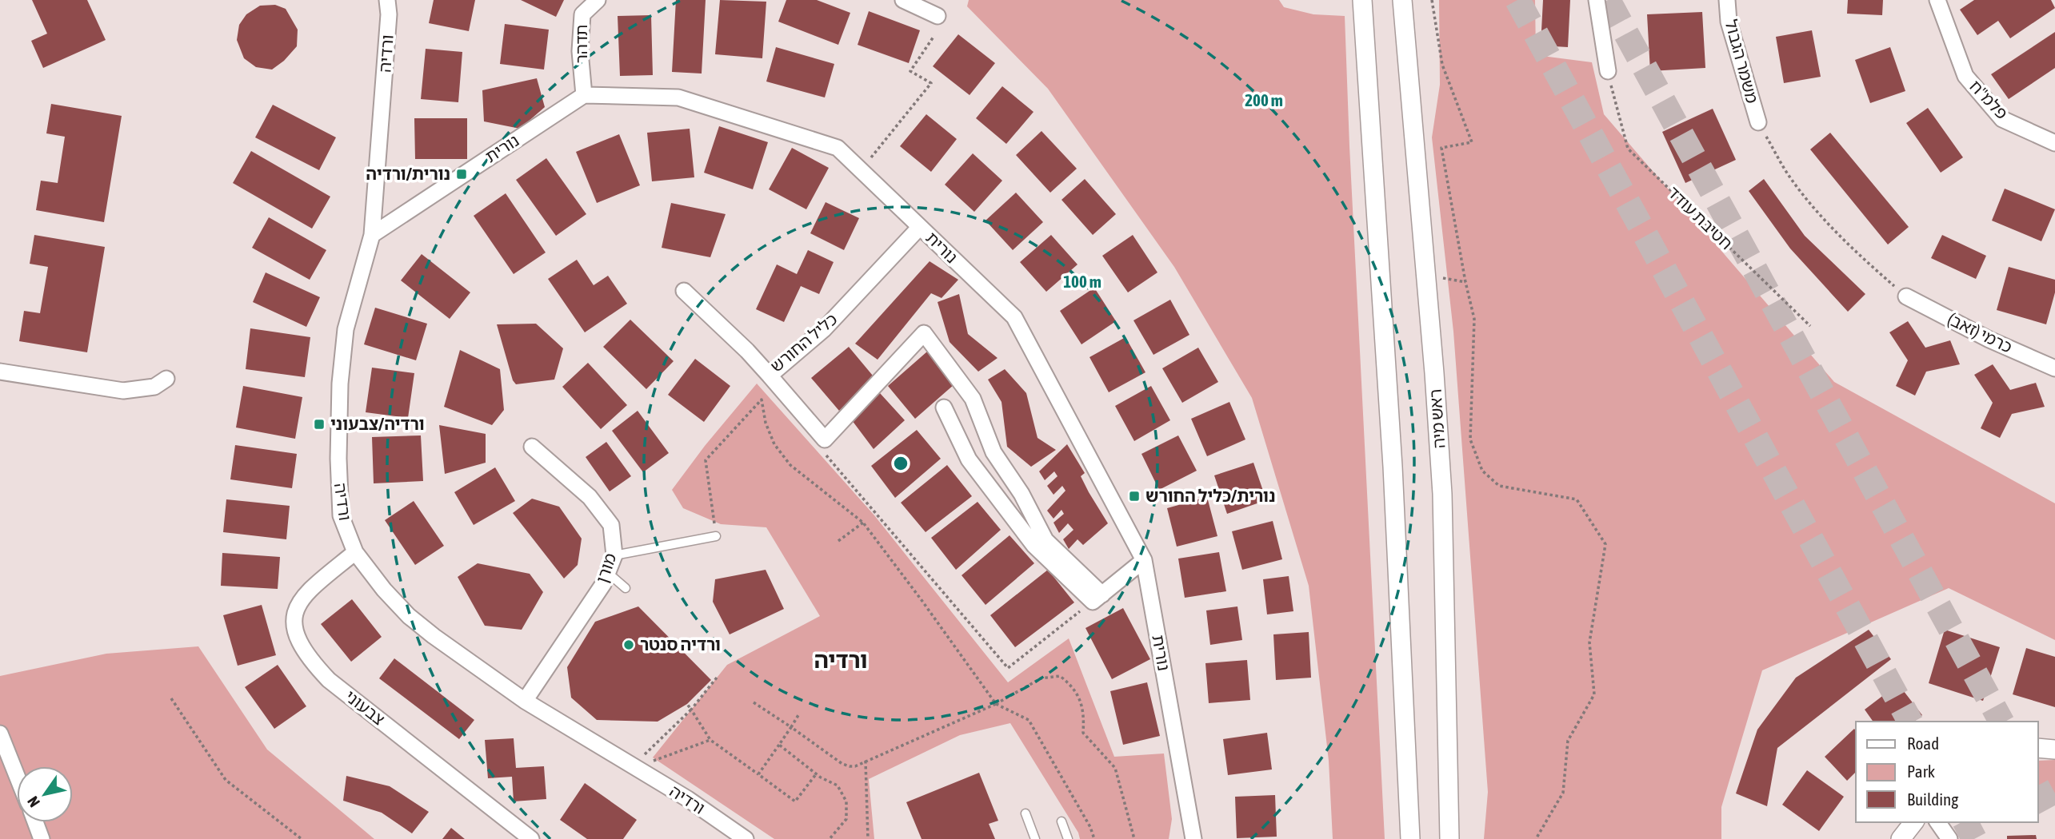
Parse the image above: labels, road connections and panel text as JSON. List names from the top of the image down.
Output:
{
  "streets": {
    "street": [
      "תדהר",
      "ורדיה",
      "משמר הגבול",
      "פלמ\"ח",
      "נורית",
      "כרמי (זאב)",
      "כליל החורש",
      "ראש מיה",
      "מורן",
      "צבעוני"
    ],
    "path": ["חטיבת עודד"]
  },
  "crossings": [
    ["תדהר", "נורית"],
    ["ורדיה", "נורית"],
    ["ורדיה", "מורן"],
    ["ורדיה", "צבעוני"],
    ["נורית", "כליל החורש"]
  ],
  "districts": ["ורדיה"],
  "places": {
    "transit": ["נורית/ורדיה", "ורדיה/צבעוני", "נורית/כליל החורש"],
    "other": ["ורדיה סנטר"]
  },
  "legend": ["Road", "Park", "Building"],
  "north": "bottom left",
  "rings": ["200 m", "100 m"]
}
